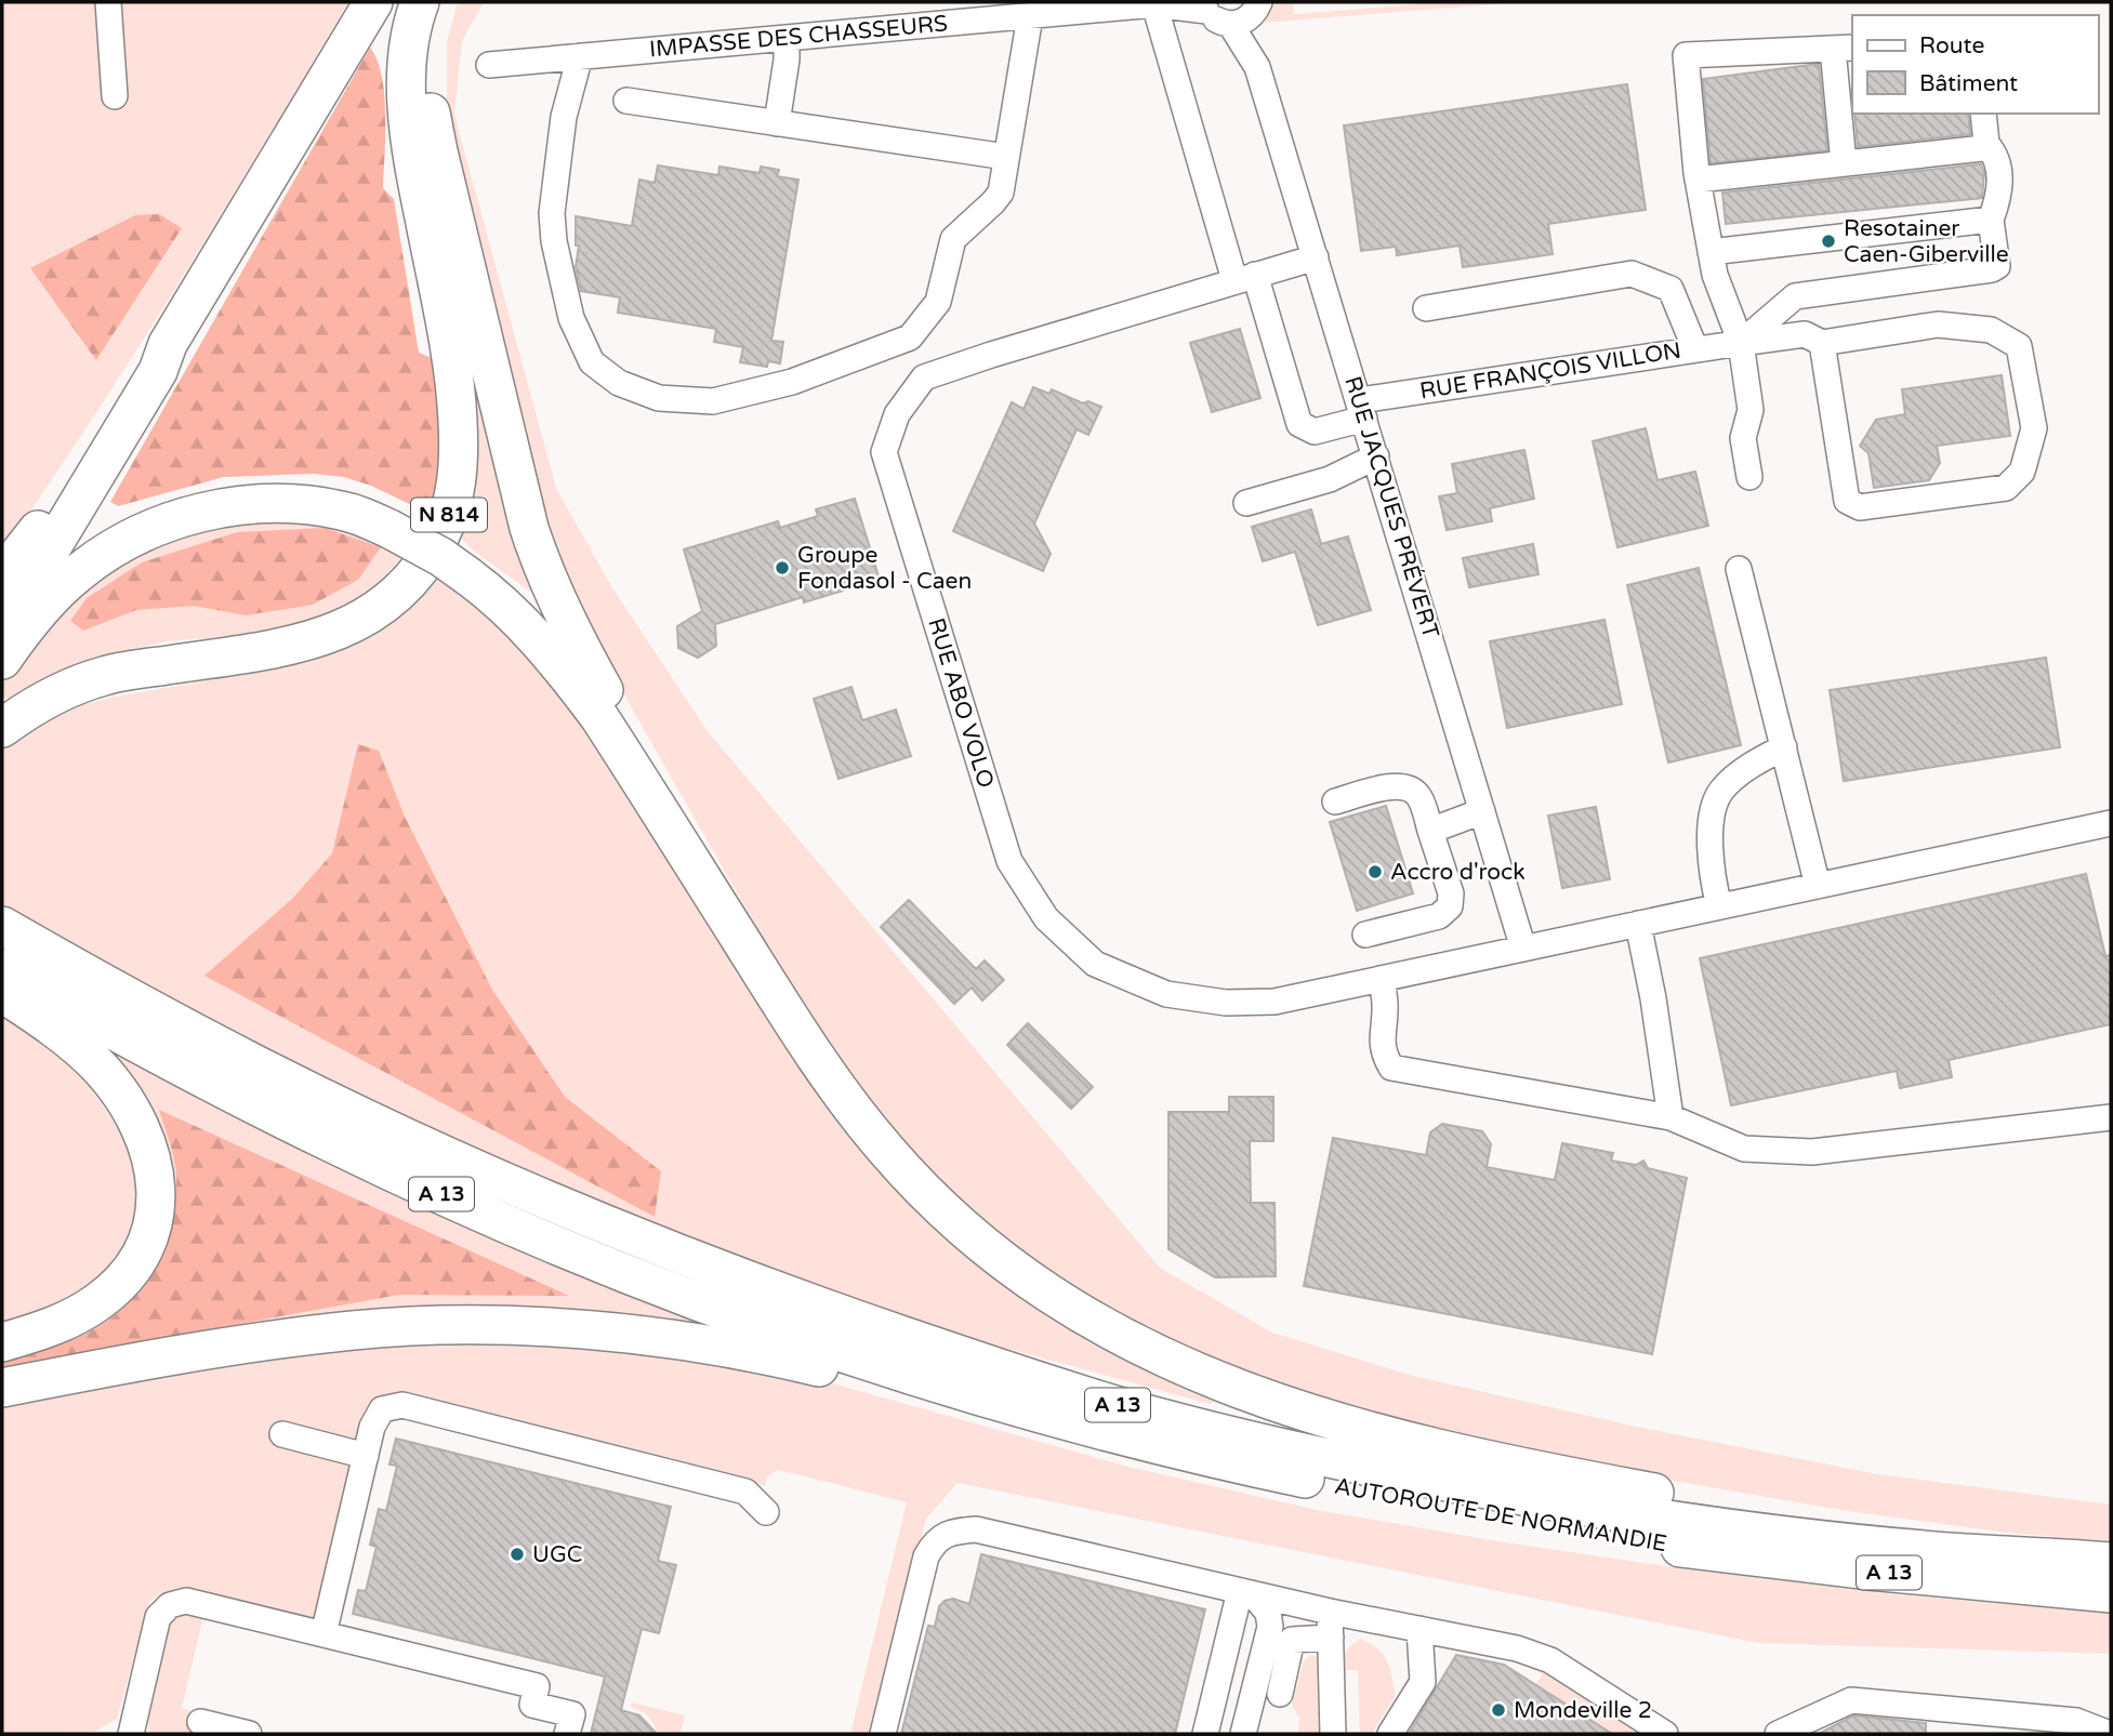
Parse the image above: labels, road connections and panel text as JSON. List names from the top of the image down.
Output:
{
  "streets": {
    "highway": ["N 814", "A 13", "AUTOROUTE DE NORMANDIE"],
    "street": [
      "IMPASSE DES CHASSEURS",
      "RUE FRANÇOIS VILLON",
      "RUE JACQUES PRÉVERT",
      "RUE ABO VOLO"
    ]
  },
  "crossings": [
    ["IMPASSE DES CHASSEURS", "RUE FRANÇOIS VILLON"],
    ["RUE FRANÇOIS VILLON", "RUE JACQUES PRÉVERT"],
    ["RUE FRANÇOIS VILLON", "RUE ABO VOLO"],
    ["RUE JACQUES PRÉVERT", "RUE ABO VOLO"],
    ["A 13", "AUTOROUTE DE NORMANDIE"]
  ],
  "places": [
    "Resotainer Caen-Giberville",
    "Groupe Fondasol - Caen",
    "Accro d'rock",
    "UGC",
    "Mondeville 2"
  ],
  "legend": ["Route", "Bâtiment"]
}
